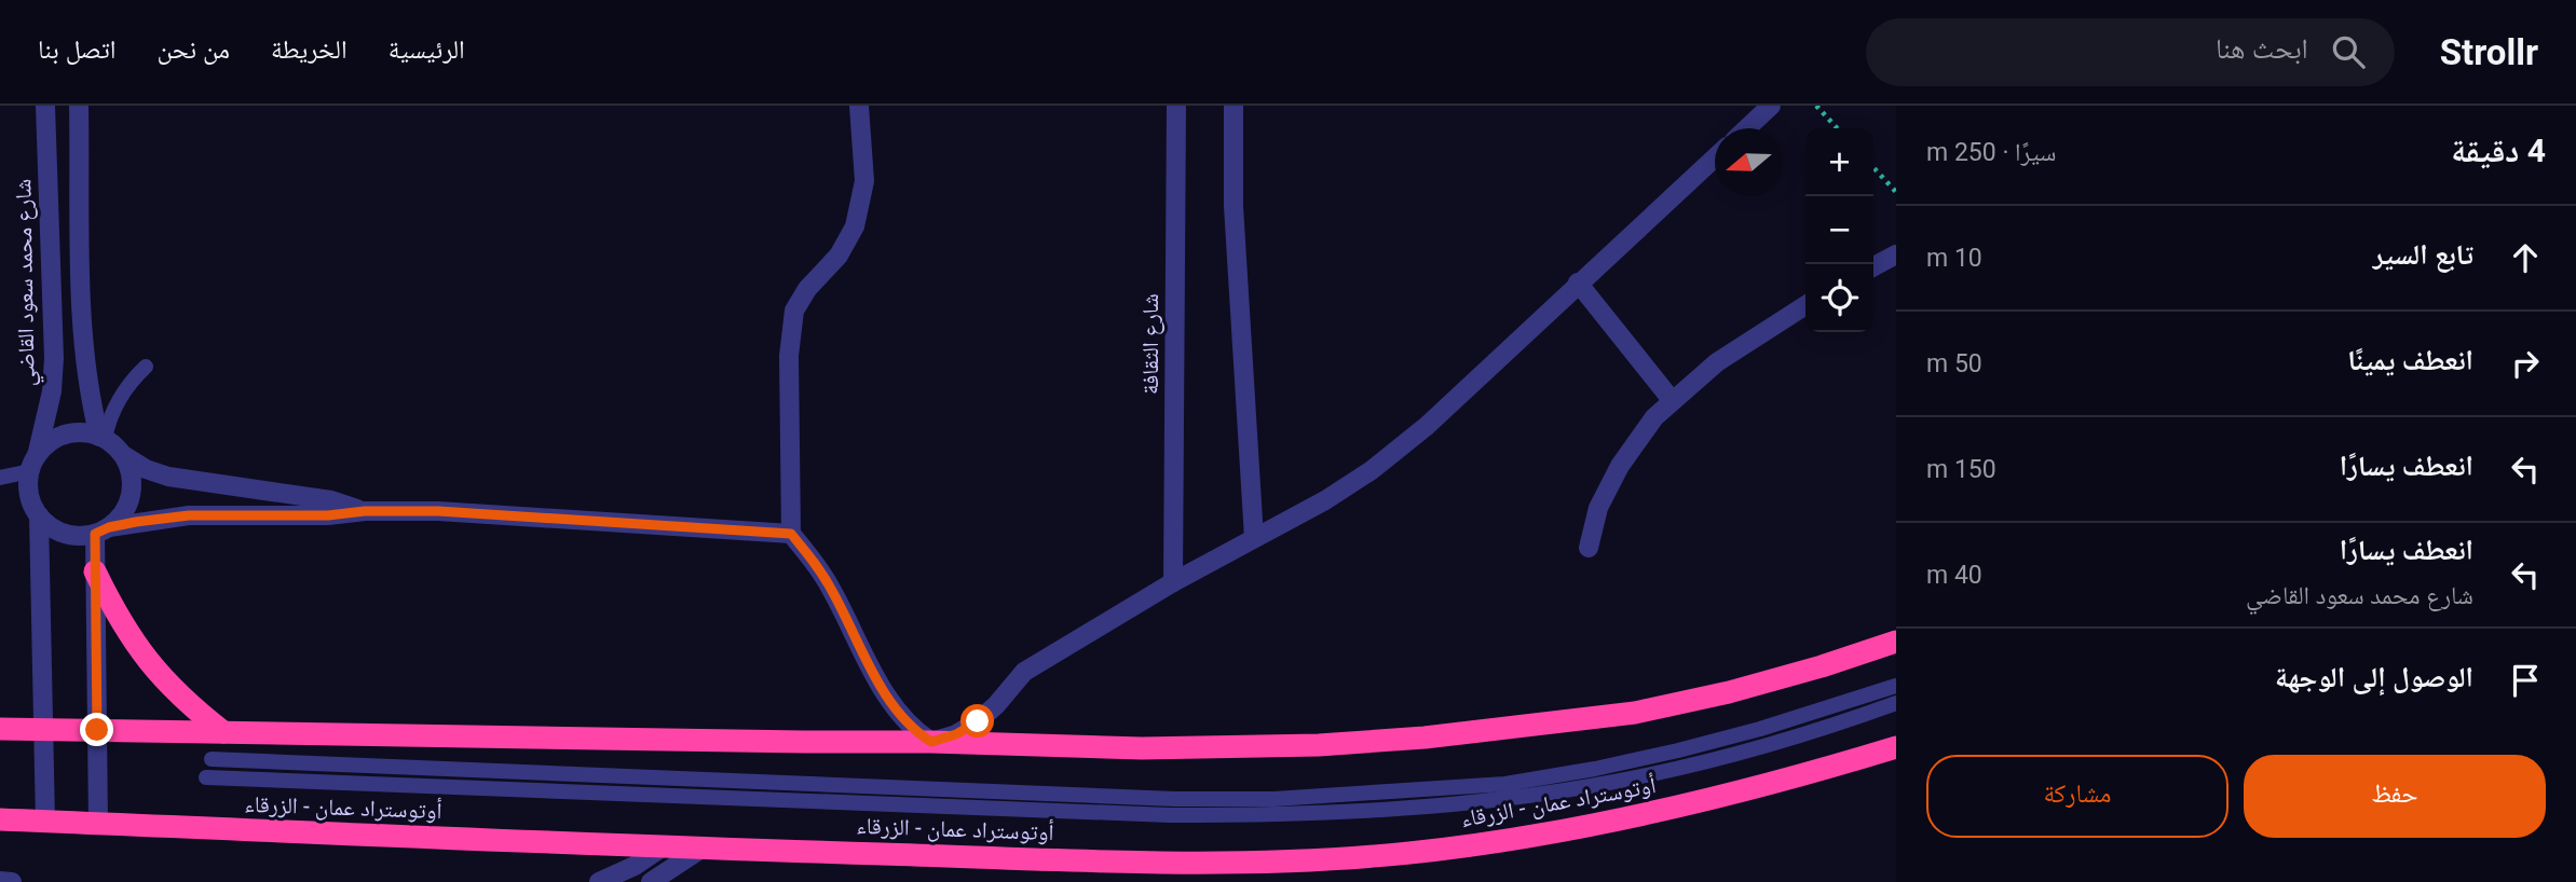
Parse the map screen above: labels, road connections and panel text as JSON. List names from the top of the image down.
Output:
{
  "streets": {
    "highway": ["أوتوستراد عمان - الزرقاء"],
    "street": ["شارع محمد سعود القاضي", "شارع الثقافة"]
  },
  "north": "left",
  "page": {
    "header": "Strollr",
    "search": "ابحث هنا",
    "nav": [
      "الرئيسية",
      "الخريطة",
      "من نحن",
      "اتصل بنا"
    ],
    "heading": ["4 دقيقة", "سيرًا · 250 m"],
    "map_buttons": ["+", "−"],
    "list": [
      ["تابع السير", "10 m"],
      ["انعطف يمينًا", "50 m"],
      ["انعطف يسارًا", "150 m"],
      ["انعطف يسارًا", "شارع محمد سعود القاضي", "40 m"],
      "الوصول إلى الوجهة"
    ],
    "buttons": ["حفظ", "مشاركة"]
  }
}
